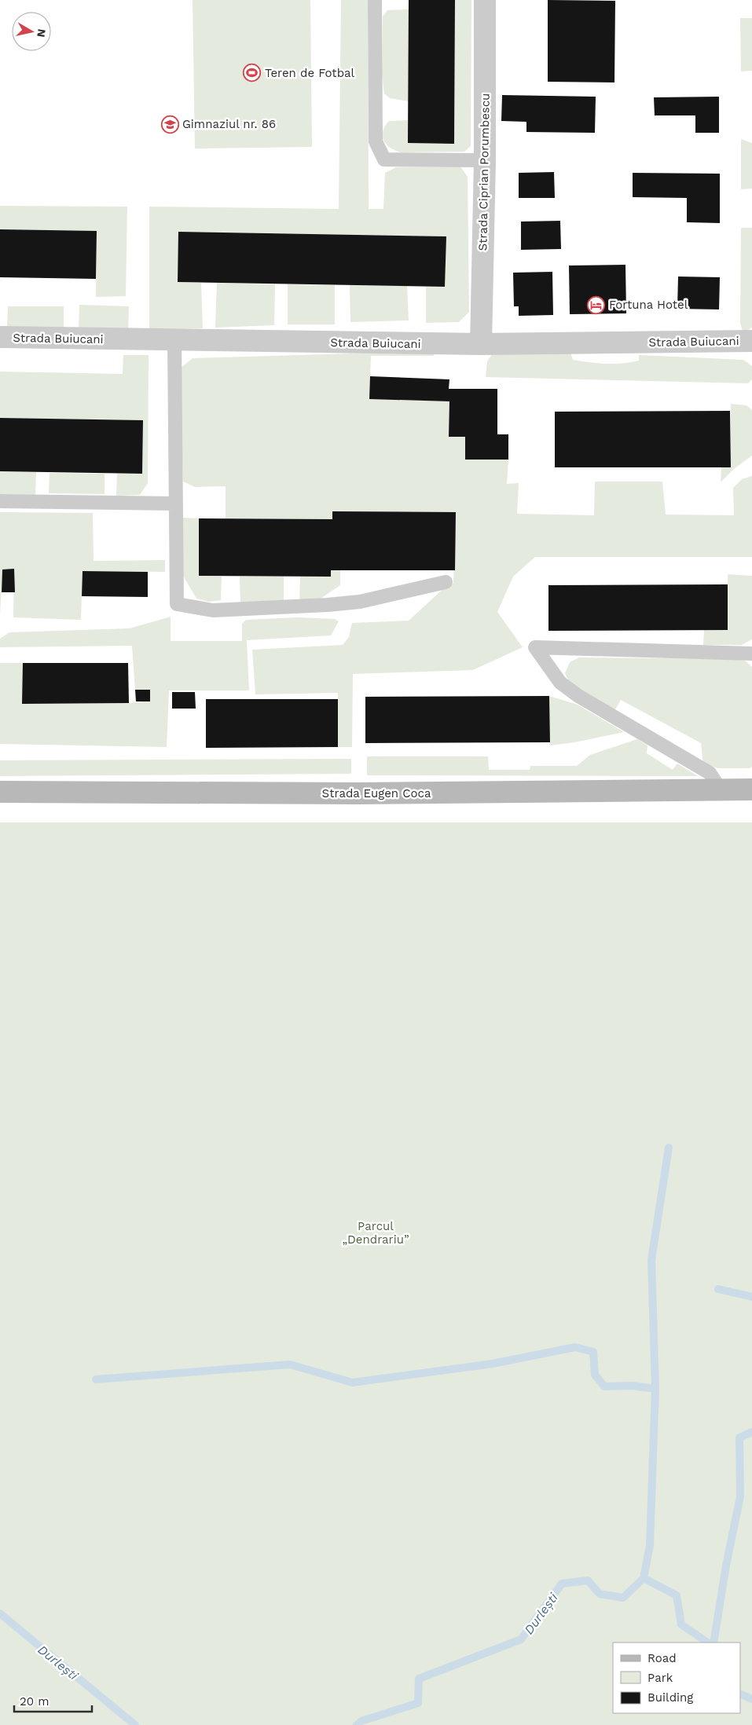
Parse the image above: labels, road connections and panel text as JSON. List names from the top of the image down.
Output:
{
  "streets": {
    "street": ["Strada Ciprian Porumbescu", "Strada Buiucani", "Strada Eugen Coca"]
  },
  "crossings": [
    ["Strada Ciprian Porumbescu", "Strada Buiucani"]
  ],
  "water": ["Durlești"],
  "parks": ["Parcul „Dendrariu”"],
  "places": {
    "sports": ["Teren de Fotbal"],
    "school or university": ["Gimnaziul nr. 86"],
    "hotel": ["Fortuna Hotel"]
  },
  "legend": ["Road", "Park", "Building"],
  "scale_bar": "20 m",
  "north": "right"
}
